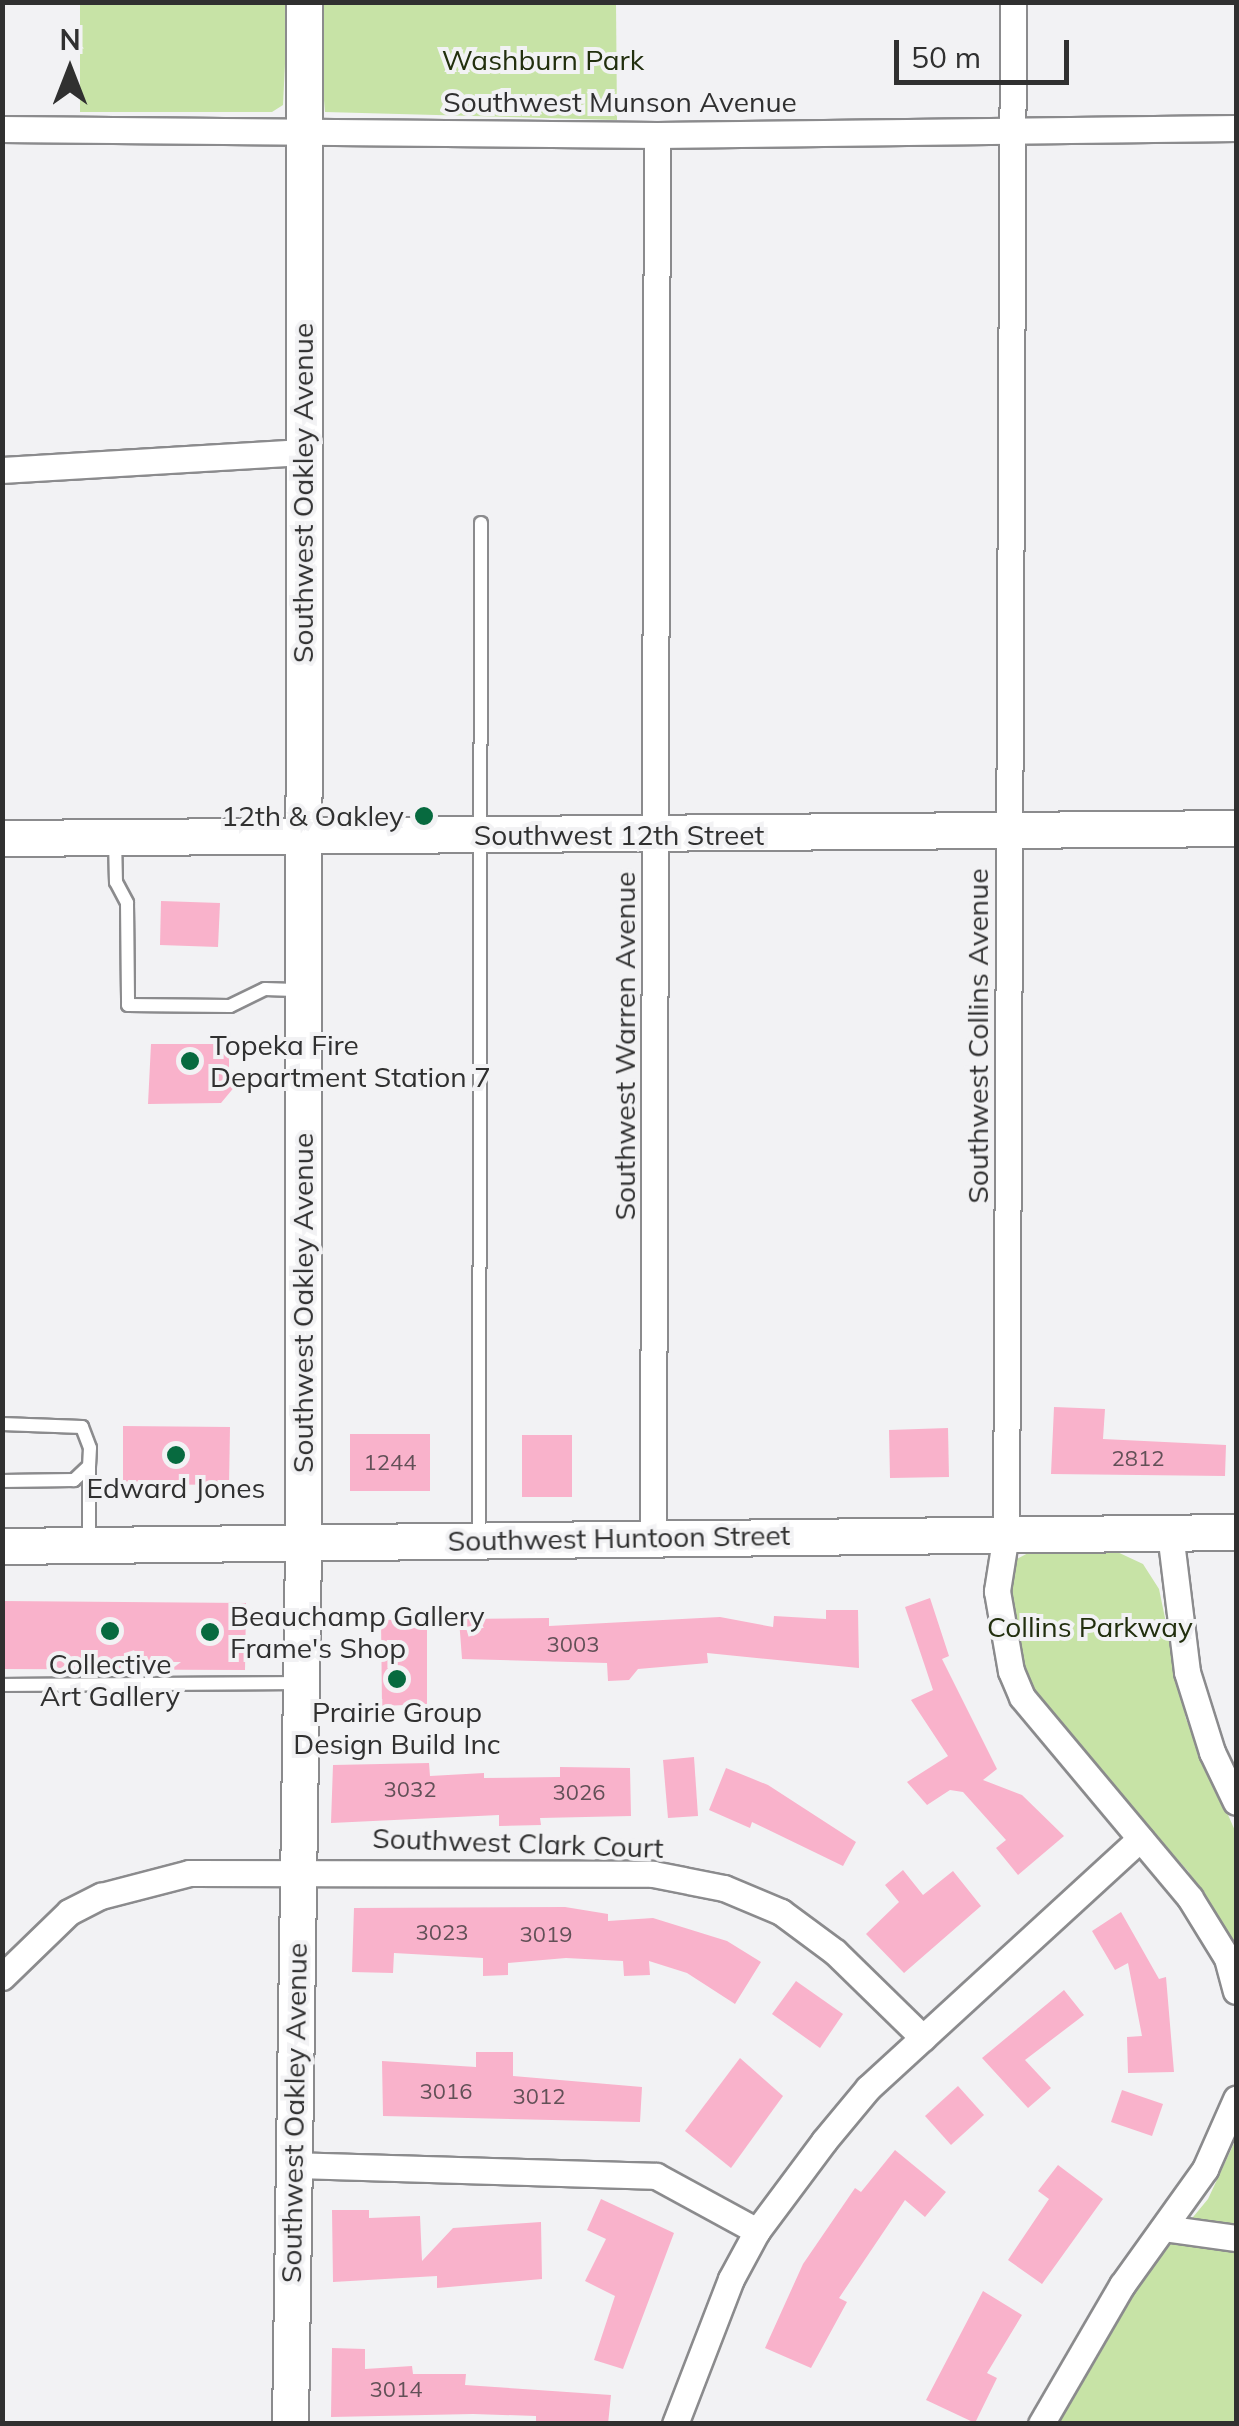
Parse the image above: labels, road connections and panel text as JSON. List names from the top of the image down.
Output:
{
  "streets": {
    "main road": ["Southwest Oakley Avenue", "Southwest 12th Street", "Southwest Huntoon Street"],
    "street": [
      "Southwest Munson Avenue",
      "Southwest Collins Avenue",
      "Southwest Warren Avenue",
      "Southwest Clark Court"
    ]
  },
  "crossings": [
    ["Southwest Munson Avenue", "Southwest Oakley Avenue"],
    ["Southwest Munson Avenue", "Southwest Collins Avenue"],
    ["Southwest Munson Avenue", "Southwest Warren Avenue"],
    ["Southwest Oakley Avenue", "Southwest 12th Street"],
    ["Southwest Oakley Avenue", "Southwest Huntoon Street"],
    ["Southwest Oakley Avenue", "Southwest Clark Court"],
    ["Southwest 12th Street", "Southwest Collins Avenue"],
    ["Southwest 12th Street", "Southwest Warren Avenue"],
    ["Southwest Collins Avenue", "Southwest Huntoon Street"],
    ["Southwest Warren Avenue", "Southwest Huntoon Street"]
  ],
  "parks": ["Washburn Park", "Collins Parkway"],
  "places": [
    "12th & Oakley",
    "Topeka Fire Department Station 7",
    "Edward Jones",
    "Collective Art Gallery",
    "Beauchamp Gallery Frame's Shop",
    "Prairie Group Design Build Inc"
  ],
  "house_numbers": [
    "2812",
    "1244",
    "3003",
    "3032",
    "3026",
    "3023",
    "3019",
    "3016",
    "3012",
    "3014"
  ],
  "scale_bar": "50 m",
  "north": "top"
}
